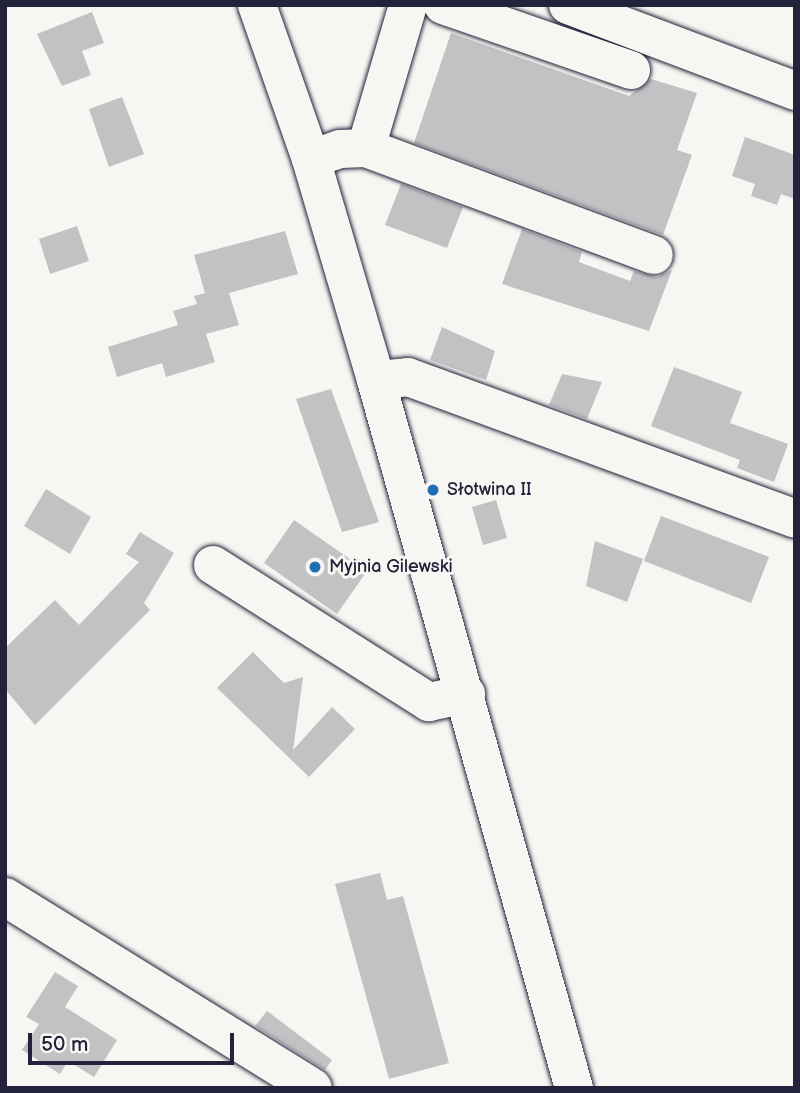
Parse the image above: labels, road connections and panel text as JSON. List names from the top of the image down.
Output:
{
  "places": ["Słotwina II", "Myjnia Gilewski"],
  "scale_bar": "50 m"
}
